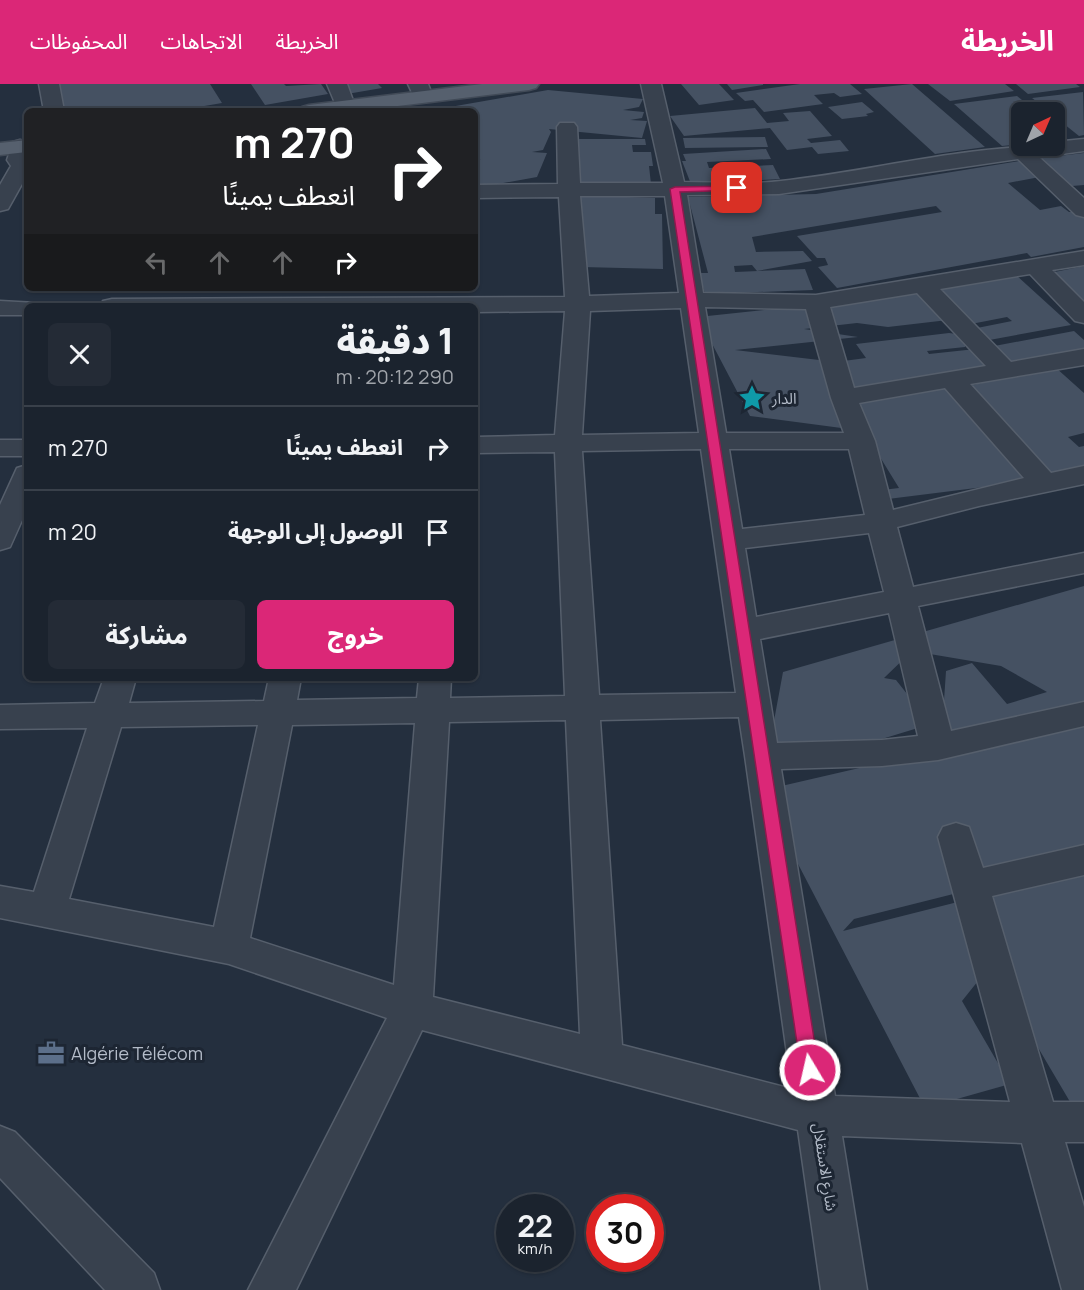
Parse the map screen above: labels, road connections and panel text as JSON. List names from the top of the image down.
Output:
{
  "streets": {
    "street": ["شارع الاستقلال"]
  },
  "places": {
    "place": ["الدار"],
    "office": ["Algérie Télécom"]
  },
  "north": "top right",
  "page": {
    "header": "الخريطة",
    "nav": ["الخريطة", "الاتجاهات", "المحفوظات"],
    "turn": ["270 m", "انعطف يمينًا"],
    "heading": ["1 دقيقة", "290 m · 20:12"],
    "list": [
      {
        "name": "انعطف يمينًا",
        "value": "270 m"
      },
      {
        "name": "الوصول إلى الوجهة",
        "value": "20 m"
      }
    ],
    "buttons": ["خروج", "مشاركة"],
    "speed": "22 km/h",
    "limit": "30"
  }
}
